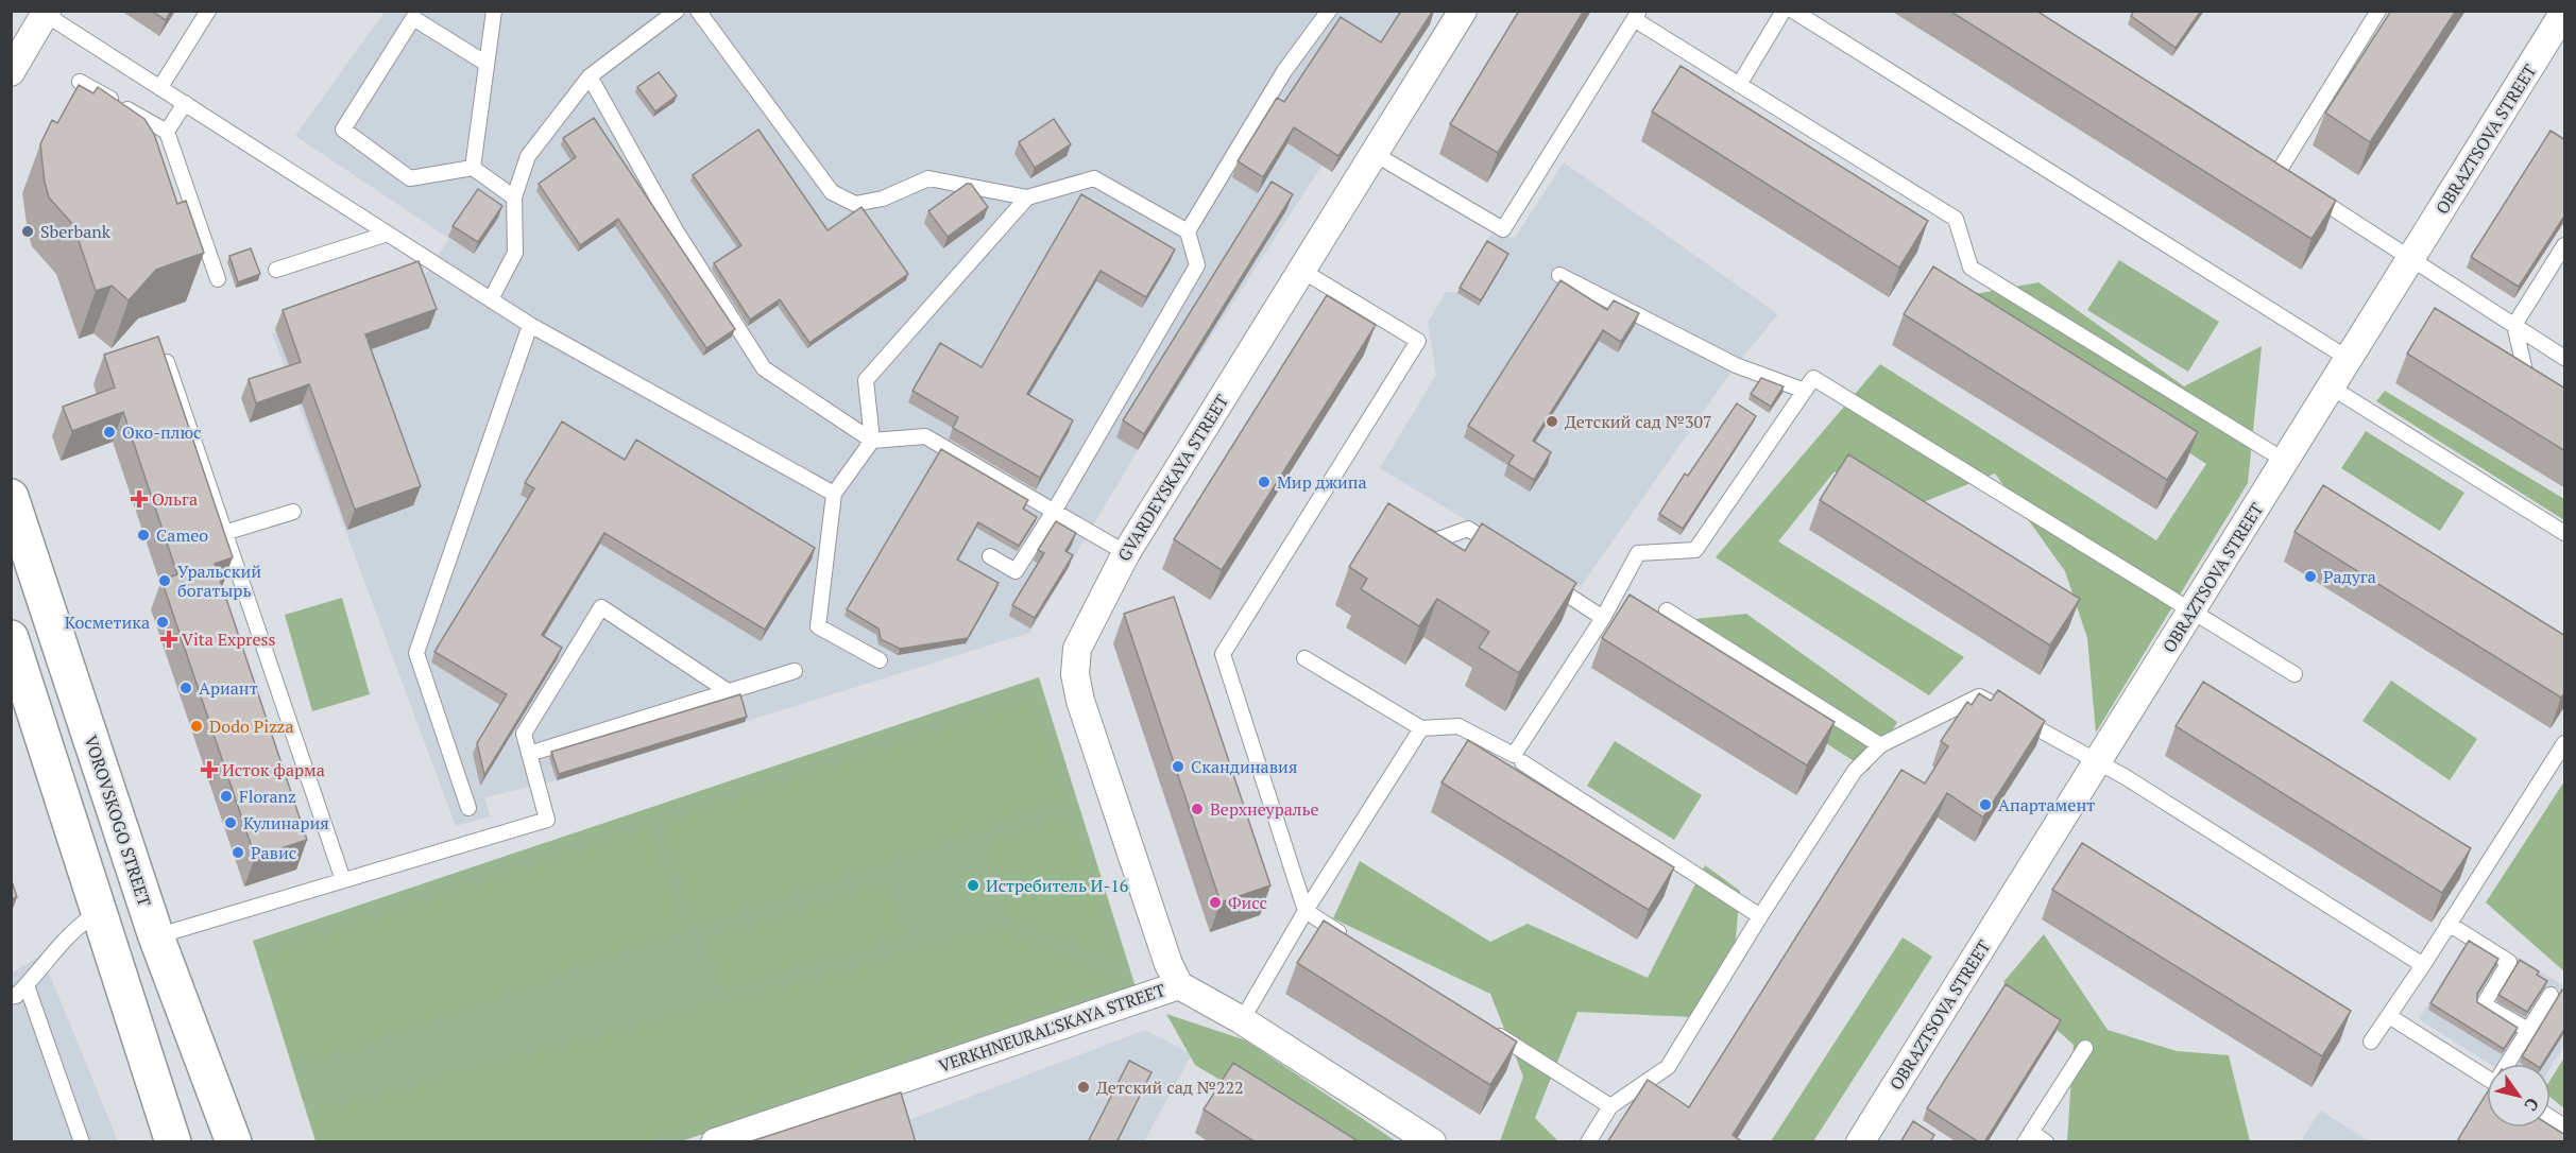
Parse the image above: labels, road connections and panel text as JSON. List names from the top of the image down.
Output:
{
  "streets": {
    "main road": ["VOROVSKOGO STREET"],
    "street": ["OBRAZTSOVA STREET", "GVARDEYSKAYA STREET", "VERKHNEURAL'SKAYA STREET"]
  },
  "crossings": [
    ["GVARDEYSKAYA STREET", "VERKHNEURAL'SKAYA STREET"]
  ],
  "places": {
    "other": [
      "Sberbank",
      "Детский сад №307",
      "Око-плюс",
      "Мир джипа",
      "Cameo",
      "Радуга",
      "Уральский богатырь",
      "Косметика",
      "Ариант",
      "Dodo Pizza",
      "Скандинавия",
      "Floranz",
      "Апартамент",
      "Верхнеуралье",
      "Кулинария",
      "Равис",
      "Истребитель И-16",
      "Фисс",
      "Детский сад №222"
    ],
    "health": ["Ольга", "Vita Express", "Исток фарма"]
  },
  "north": "bottom right"
}
